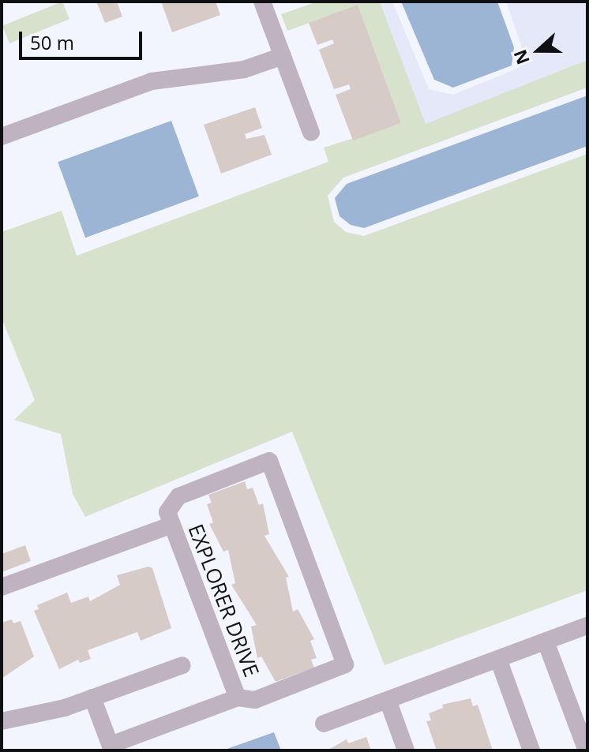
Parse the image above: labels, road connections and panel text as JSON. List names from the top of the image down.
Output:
{
  "streets": {
    "street": ["EXPLORER DRIVE"]
  },
  "scale_bar": "50 m",
  "north": "left"
}
